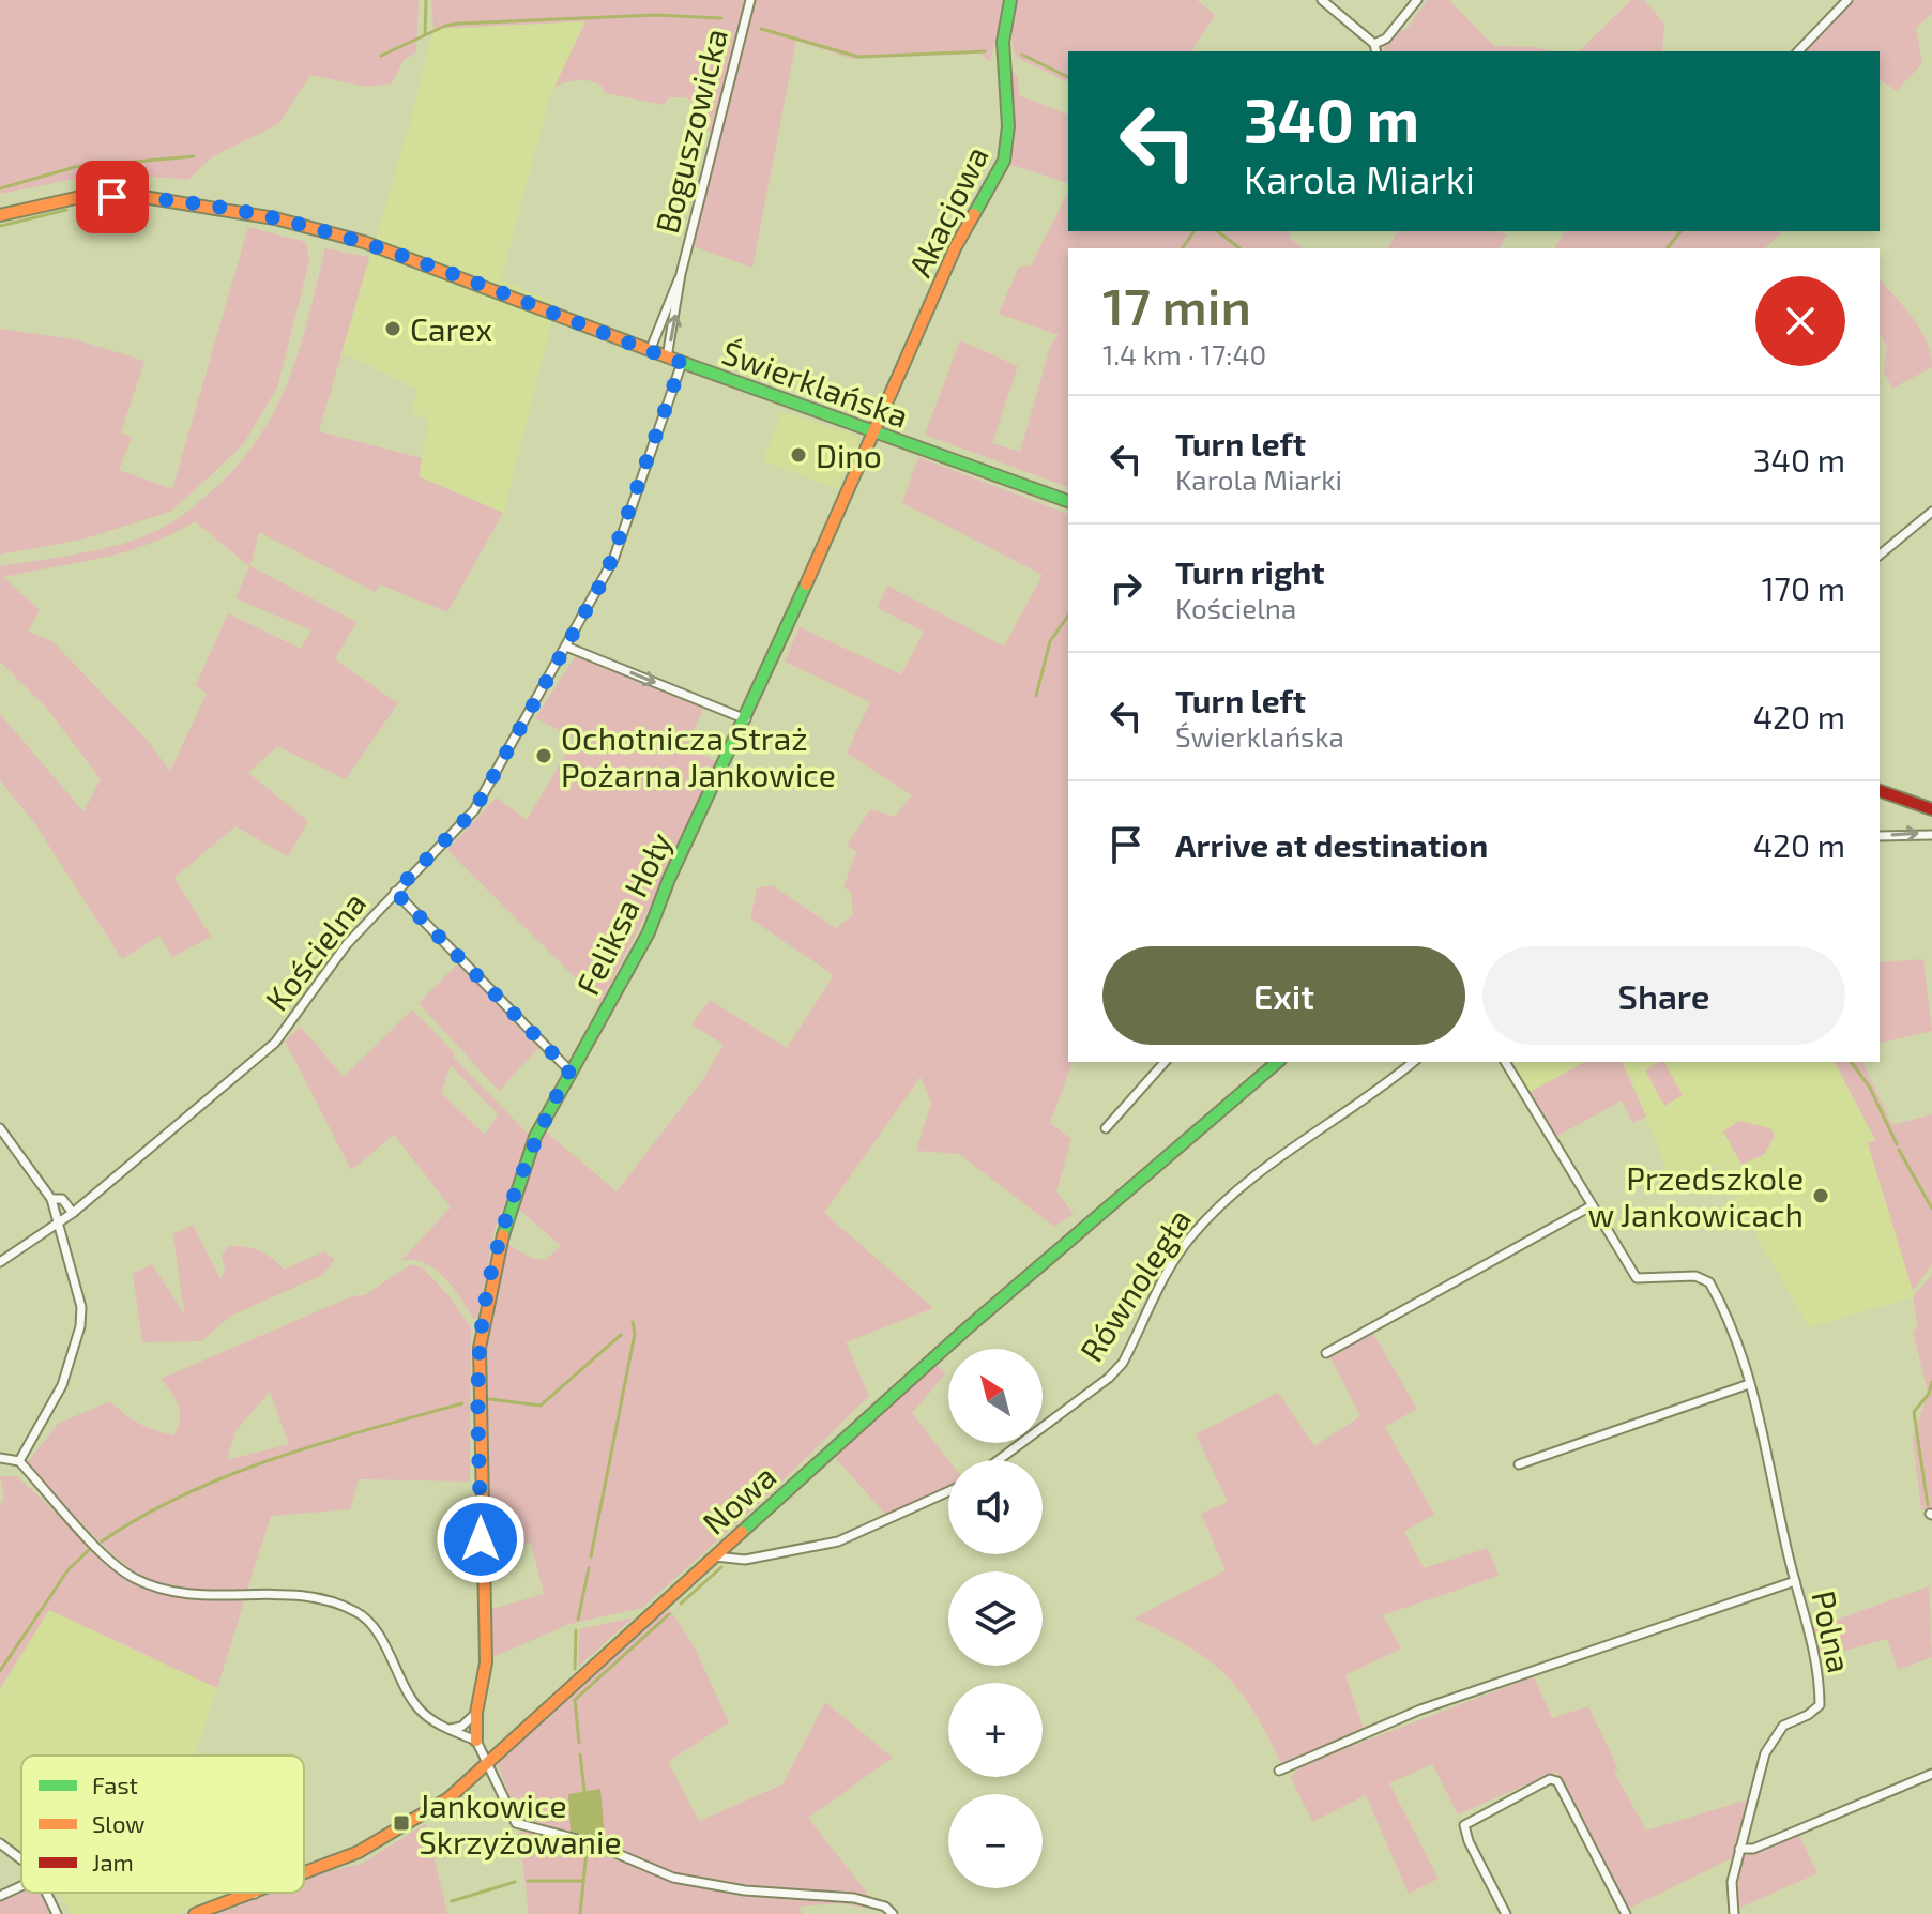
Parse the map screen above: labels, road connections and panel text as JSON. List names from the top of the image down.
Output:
{
  "streets": {
    "street": [
      "Boguszowicka",
      "Akacjowa",
      "Świerklańska",
      "Feliksa Hoły",
      "Kościelna",
      "Równoległa",
      "Nowa",
      "Polna"
    ]
  },
  "crossings": [
    ["Boguszowicka", "Świerklańska"],
    ["Akacjowa", "Świerklańska"],
    ["Akacjowa", "Feliksa Hoły"],
    ["Świerklańska", "Feliksa Hoły"],
    ["Świerklańska", "Kościelna"]
  ],
  "places": {
    "other": [
      "Carex",
      "Dino",
      "Ochotnicza Straż Pożarna Jankowice",
      "Przedszkole w Jankowicach"
    ],
    "transit": ["Jankowice Skrzyżowanie"]
  },
  "legend": ["Fast", "Slow", "Jam"],
  "north": "top left",
  "page": {
    "turn": ["340 m", "Karola Miarki"],
    "heading": ["17 min", "1.4 km · 17:40"],
    "list": [
      {
        "name": "Turn left",
        "note": "Karola Miarki",
        "value": "340 m"
      },
      {
        "name": "Turn right",
        "note": "Kościelna",
        "value": "170 m"
      },
      {
        "name": "Turn left",
        "note": "Świerklańska",
        "value": "420 m"
      },
      {
        "name": "Arrive at destination",
        "value": "420 m"
      }
    ],
    "buttons": ["Exit", "Share"],
    "map_buttons": ["+", "−"]
  }
}
